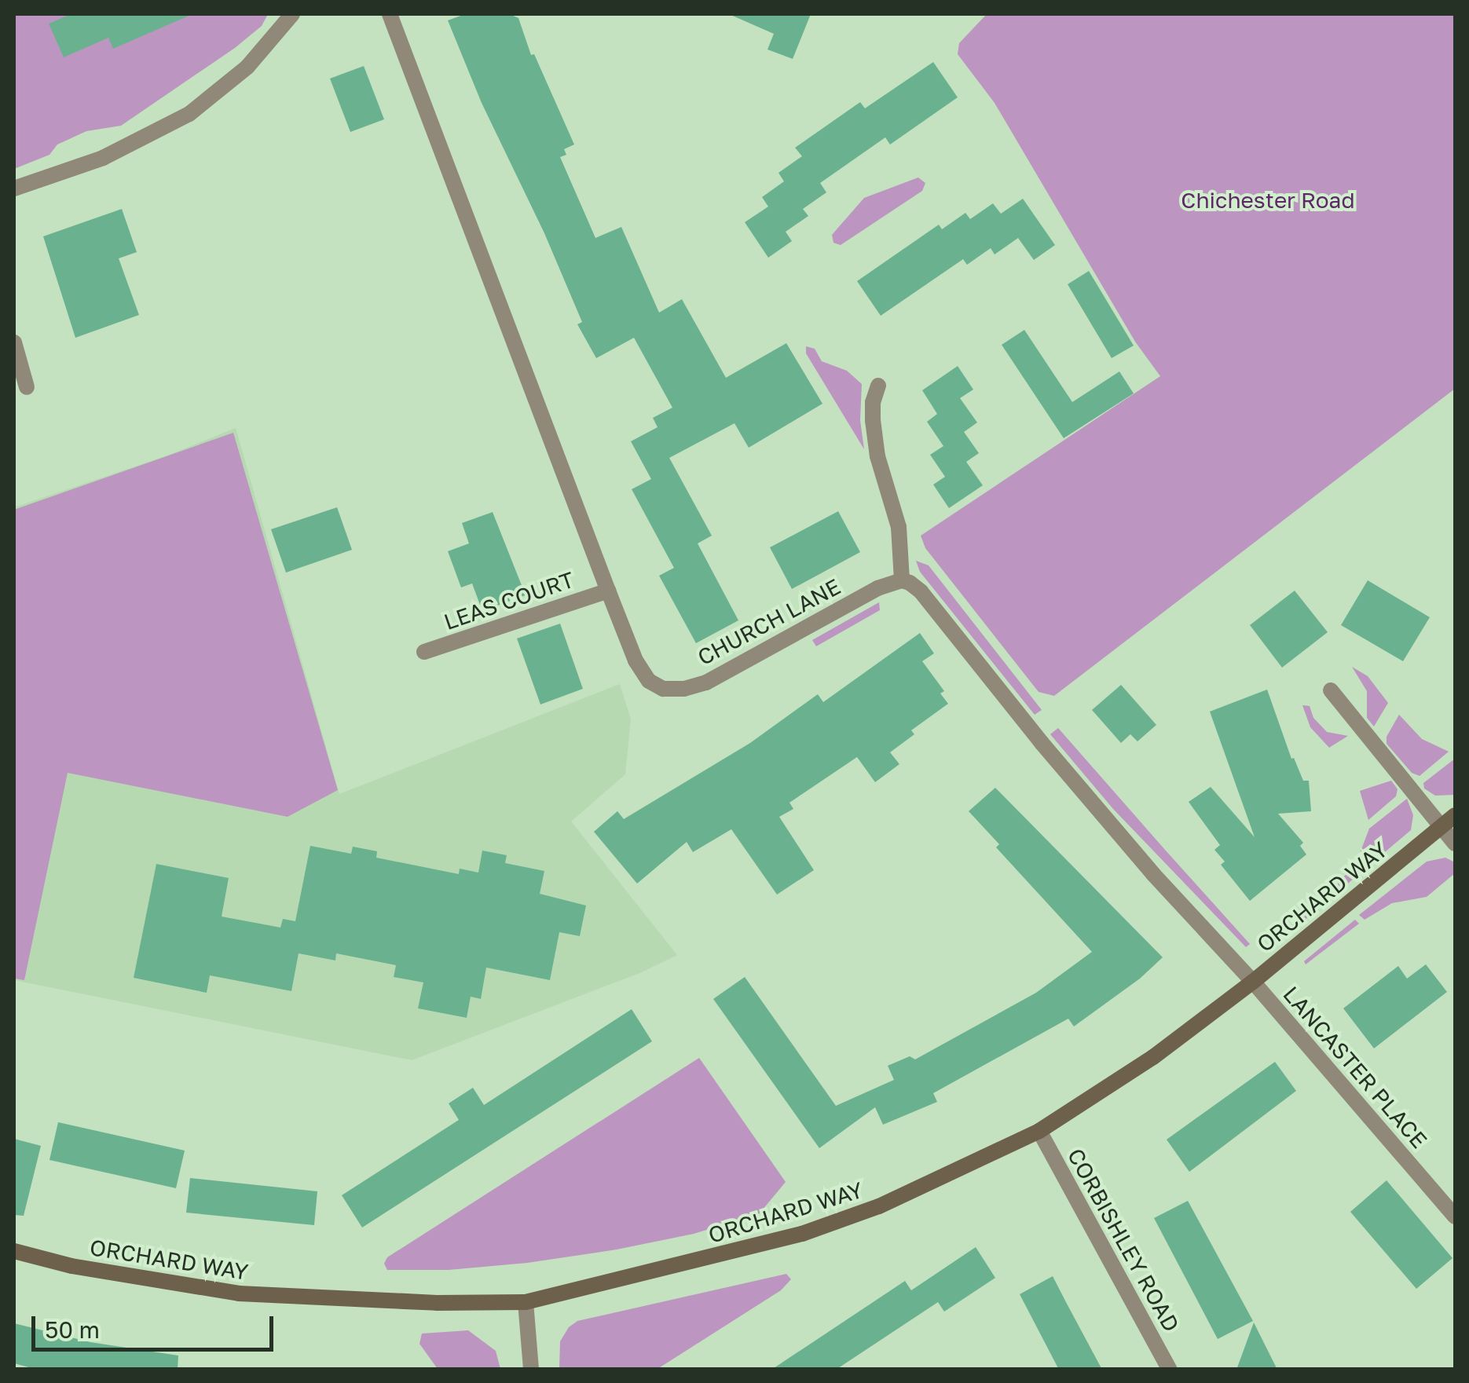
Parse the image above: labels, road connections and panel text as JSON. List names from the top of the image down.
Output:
{
  "streets": {
    "street": [
      "LEAS COURT",
      "CHURCH LANE",
      "ORCHARD WAY",
      "LANCASTER PLACE",
      "CORBISHLEY ROAD"
    ]
  },
  "crossings": [
    ["LEAS COURT", "CHURCH LANE"],
    ["ORCHARD WAY", "LANCASTER PLACE"],
    ["ORCHARD WAY", "CORBISHLEY ROAD"]
  ],
  "parks": ["Chichester Road"],
  "scale_bar": "50 m"
}
